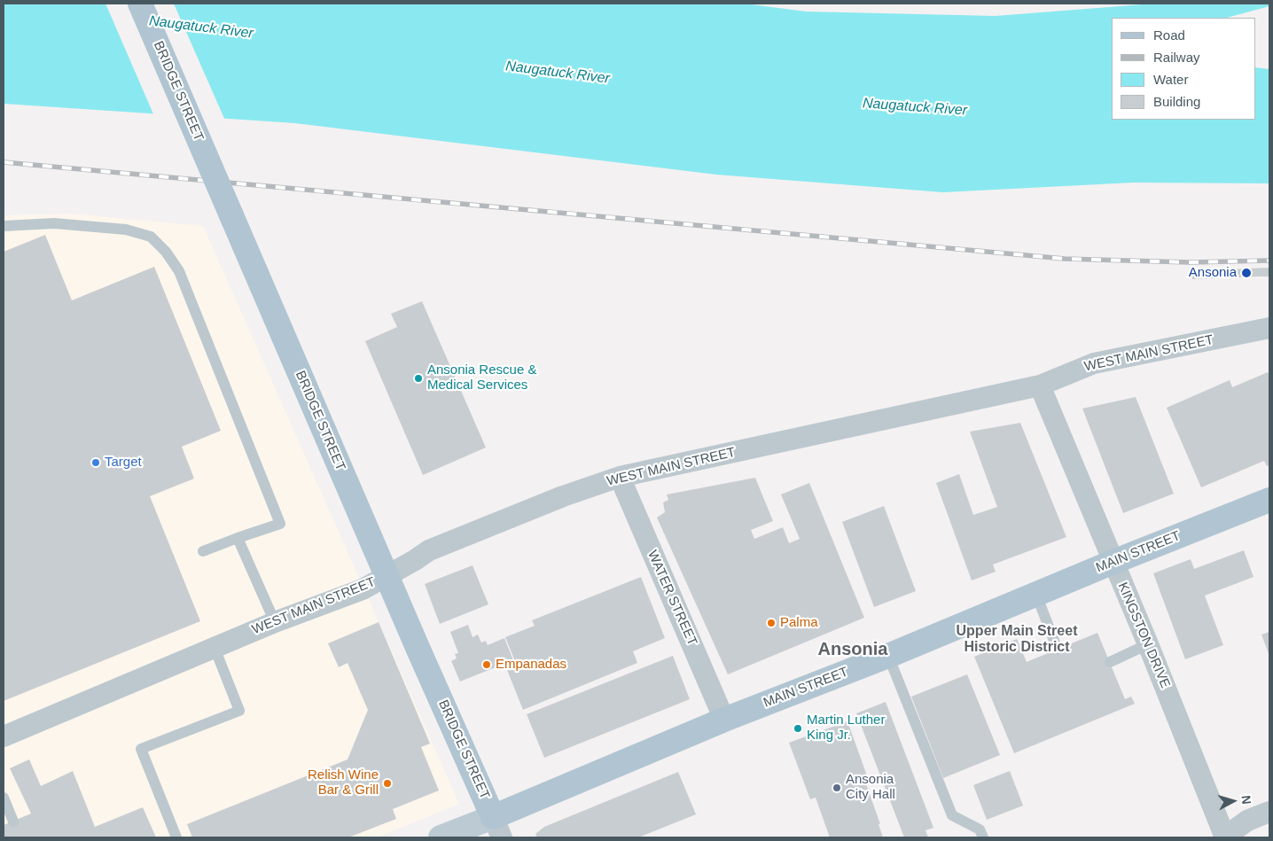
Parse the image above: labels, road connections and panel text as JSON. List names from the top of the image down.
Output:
{
  "streets": {
    "main road": ["BRIDGE STREET", "MAIN STREET"],
    "street": ["WEST MAIN STREET", "WATER STREET", "KINGSTON DRIVE"]
  },
  "crossings": [
    ["BRIDGE STREET", "WEST MAIN STREET"],
    ["BRIDGE STREET", "MAIN STREET"],
    ["WEST MAIN STREET", "WATER STREET"],
    ["WEST MAIN STREET", "KINGSTON DRIVE"],
    ["MAIN STREET", "WATER STREET"],
    ["MAIN STREET", "KINGSTON DRIVE"]
  ],
  "districts": ["Upper Main Street Historic District", "Ansonia"],
  "water": ["Naugatuck River"],
  "places": [
    "Ansonia",
    "Ansonia Rescue & Medical Services",
    "Target",
    "Palma",
    "Empanadas",
    "Martin Luther King Jr.",
    "Relish Wine Bar & Grill",
    "Ansonia City Hall"
  ],
  "legend": [
    "Road",
    "Railway",
    "Water",
    "Building"
  ],
  "north": "right"
}
